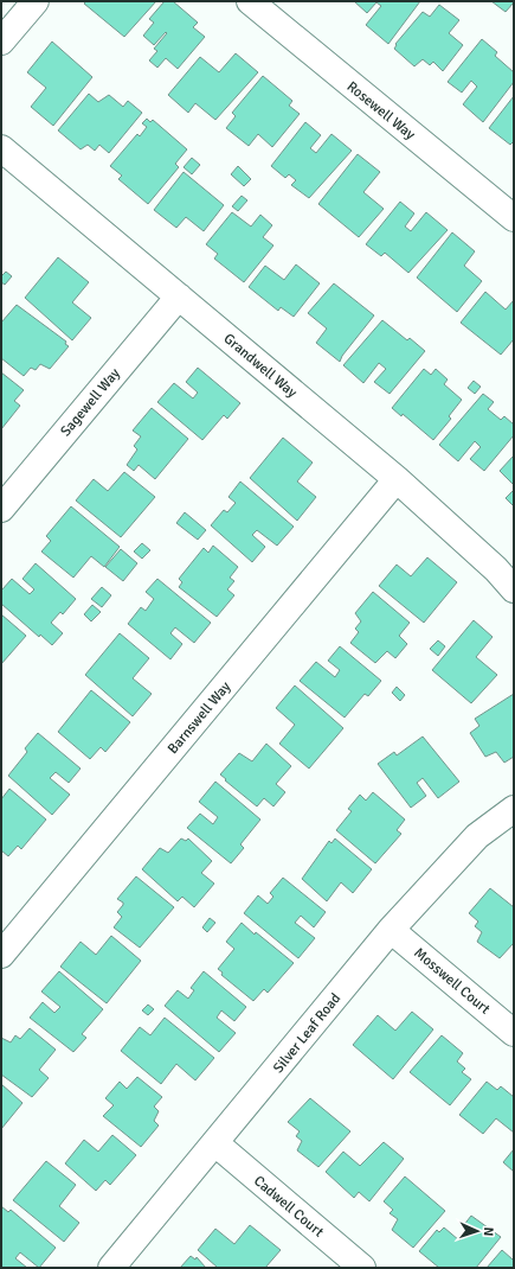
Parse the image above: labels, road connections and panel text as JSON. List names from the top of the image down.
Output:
{
  "streets": {
    "street": [
      "Rosewell Way",
      "Grandwell Way",
      "Sagewell Way",
      "Barnswell Way",
      "Mosswell Court",
      "Silver Leaf Road",
      "Cadwell Court"
    ]
  },
  "crossings": [
    ["Grandwell Way", "Sagewell Way"],
    ["Grandwell Way", "Barnswell Way"],
    ["Mosswell Court", "Silver Leaf Road"],
    ["Silver Leaf Road", "Cadwell Court"]
  ],
  "north": "right"
}
